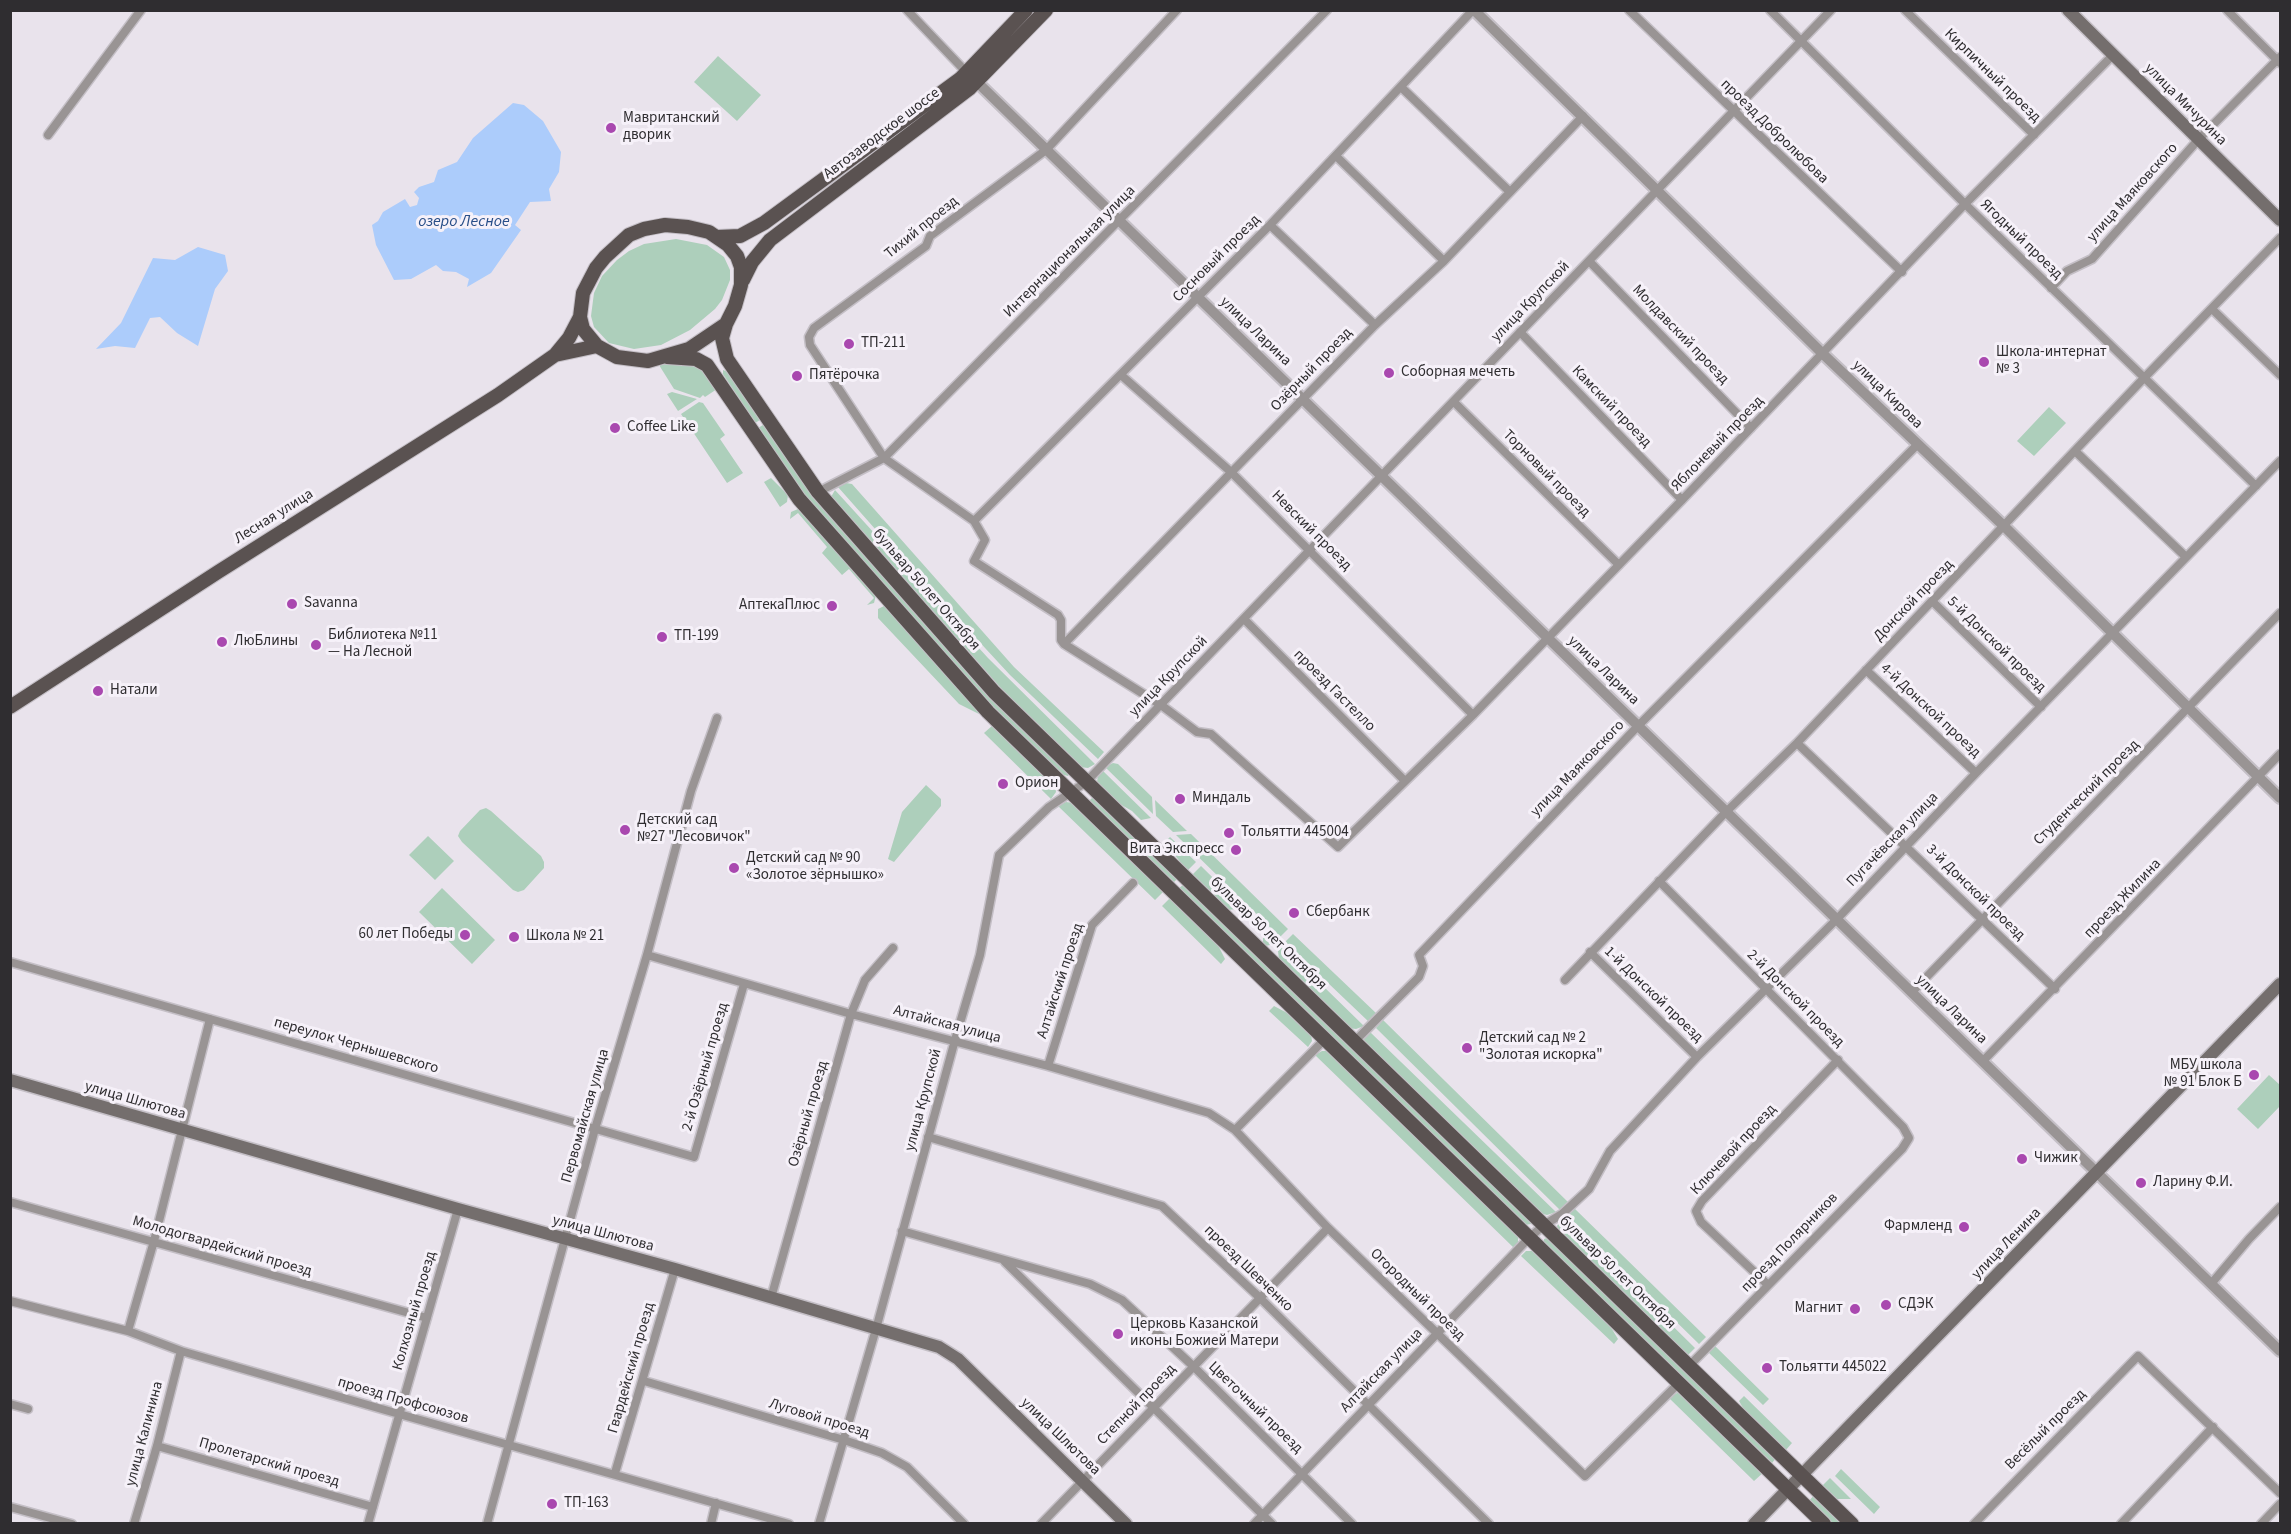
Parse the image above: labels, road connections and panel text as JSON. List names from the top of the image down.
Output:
{
  "streets": {
    "main road": [
      "улица Мичурина",
      "Автозаводское шоссе",
      "Лесная улица",
      "бульвар 50 лет Октября",
      "улица Шлютова",
      "улица Ленина"
    ],
    "street": [
      "Кирпичный проезд",
      "проезд Добролюбова",
      "улица Маяковского",
      "Тихий проезд",
      "Ягодный проезд",
      "Интернациональная улица",
      "Сосновый проезд",
      "улица Крупской",
      "улица Ларина",
      "Молдавский проезд",
      "Озёрный проезд",
      "улица Кирова",
      "Камский проезд",
      "Яблоневый проезд",
      "Торновый проезд",
      "Невский проезд",
      "Донской проезд",
      "5-й Донской проезд",
      "проезд Гастелло",
      "4-й Донской проезд",
      "Студенческий проезд",
      "Пугачёвская улица",
      "3-й Донской проезд",
      "проезд Жилина",
      "Алтайский проезд",
      "1-й Донской проезд",
      "2-й Донской проезд",
      "Алтайская улица",
      "переулок Чернышевского",
      "2-й Озёрный проезд",
      "Первомайская улица",
      "Ключевой проезд",
      "проезд Полярников",
      "Молодогвардейский проезд",
      "проезд Шевченко",
      "Огородный проезд",
      "Колхозный проезд",
      "Гвардейский проезд",
      "проезд Профсоюзов",
      "Степной проезд",
      "Цветочный проезд",
      "Луговой проезд",
      "Весёлый проезд",
      "улица Калинина",
      "Пролетарский проезд"
    ]
  },
  "crossings": [
    ["Кирпичный проезд", "Яблоневый проезд"],
    ["улица Мичурина", "улица Маяковского"],
    ["улица Мичурина", "Яблоневый проезд"],
    ["проезд Добролюбова", "улица Крупской"],
    ["проезд Добролюбова", "Яблоневый проезд"],
    ["Автозаводское шоссе", "улица Ларина"],
    ["Автозаводское шоссе", "Лесная улица"],
    ["Автозаводское шоссе", "бульвар 50 лет Октября"],
    ["улица Маяковского", "Ягодный проезд"],
    ["улица Маяковского", "улица Ларина"],
    ["улица Маяковского", "улица Кирова"],
    ["улица Маяковского", "бульвар 50 лет Октября"],
    ["Тихий проезд", "Интернациональная улица"],
    ["Тихий проезд", "улица Ларина"],
    ["Ягодный проезд", "улица Крупской"],
    ["Ягодный проезд", "Яблоневый проезд"],
    ["Ягодный проезд", "Донской проезд"],
    ["Ягодный проезд", "Пугачёвская улица"],
    ["Интернациональная улица", "улица Ларина"],
    ["Интернациональная улица", "бульвар 50 лет Октября"],
    ["Сосновый проезд", "улица Ларина"],
    ["Сосновый проезд", "улица Кирова"],
    ["Сосновый проезд", "Невский проезд"],
    ["улица Крупской", "улица Ларина"],
    ["улица Крупской", "Молдавский проезд"],
    ["улица Крупской", "улица Кирова"],
    ["улица Крупской", "Камский проезд"],
    ["улица Крупской", "Яблоневый проезд"],
    ["улица Крупской", "Торновый проезд"],
    ["улица Крупской", "Невский проезд"],
    ["улица Крупской", "бульвар 50 лет Октября"],
    ["улица Крупской", "проезд Гастелло"],
    ["улица Крупской", "Алтайская улица"],
    ["улица Крупской", "улица Шлютова"],
    ["улица Крупской", "проезд Шевченко"],
    ["улица Крупской", "Цветочный проезд"],
    ["улица Крупской", "Луговой проезд"],
    ["улица Ларина", "Озёрный проезд"],
    ["улица Ларина", "Яблоневый проезд"],
    ["улица Ларина", "Донской проезд"],
    ["улица Ларина", "Студенческий проезд"],
    ["улица Ларина", "Пугачёвская улица"],
    ["улица Ларина", "проезд Жилина"],
    ["улица Ларина", "улица Ленина"],
    ["Молдавский проезд", "Яблоневый проезд"],
    ["Озёрный проезд", "улица Кирова"],
    ["Озёрный проезд", "Невский проезд"],
    ["Озёрный проезд", "Алтайская улица"],
    ["Озёрный проезд", "улица Шлютова"],
    ["улица Кирова", "Яблоневый проезд"],
    ["улица Кирова", "Донской проезд"],
    ["улица Кирова", "Студенческий проезд"],
    ["улица Кирова", "Пугачёвская улица"],
    ["улица Кирова", "проезд Жилина"],
    ["Камский проезд", "Яблоневый проезд"],
    ["Яблоневый проезд", "Торновый проезд"],
    ["Яблоневый проезд", "Невский проезд"],
    ["Яблоневый проезд", "проезд Гастелло"],
    ["Лесная улица", "бульвар 50 лет Октября"],
    ["бульвар 50 лет Октября", "Пугачёвская улица"],
    ["бульвар 50 лет Октября", "проезд Полярников"],
    ["бульвар 50 лет Октября", "улица Ленина"],
    ["Донской проезд", "5-й Донской проезд"],
    ["Донской проезд", "4-й Донской проезд"],
    ["Донской проезд", "3-й Донской проезд"],
    ["Донской проезд", "1-й Донской проезд"],
    ["Донской проезд", "2-й Донской проезд"],
    ["5-й Донской проезд", "Пугачёвская улица"],
    ["4-й Донской проезд", "Пугачёвская улица"],
    ["Студенческий проезд", "3-й Донской проезд"],
    ["Пугачёвская улица", "3-й Донской проезд"],
    ["Пугачёвская улица", "1-й Донской проезд"],
    ["Пугачёвская улица", "2-й Донской проезд"],
    ["Пугачёвская улица", "Алтайская улица"],
    ["3-й Донской проезд", "проезд Жилина"],
    ["Алтайский проезд", "Алтайская улица"],
    ["2-й Донской проезд", "Ключевой проезд"],
    ["2-й Донской проезд", "проезд Полярников"],
    ["Алтайская улица", "2-й Озёрный проезд"],
    ["Алтайская улица", "Первомайская улица"],
    ["Алтайская улица", "проезд Шевченко"],
    ["Алтайская улица", "Огородный проезд"],
    ["Алтайская улица", "Цветочный проезд"],
    ["переулок Чернышевского", "2-й Озёрный проезд"],
    ["переулок Чернышевского", "Первомайская улица"],
    ["улица Шлютова", "Первомайская улица"],
    ["улица Шлютова", "Колхозный проезд"],
    ["улица Шлютова", "Гвардейский проезд"],
    ["улица Шлютова", "Степной проезд"],
    ["Первомайская улица", "проезд Профсоюзов"],
    ["Ключевой проезд", "проезд Полярников"],
    ["Молодогвардейский проезд", "Колхозный проезд"],
    ["проезд Шевченко", "Степной проезд"],
    ["Огородный проезд", "Степной проезд"],
    ["Колхозный проезд", "проезд Профсоюзов"],
    ["Колхозный проезд", "Пролетарский проезд"],
    ["Гвардейский проезд", "проезд Профсоюзов"],
    ["Гвардейский проезд", "Луговой проезд"],
    ["проезд Профсоюзов", "улица Калинина"],
    ["Степной проезд", "Цветочный проезд"],
    ["улица Калинина", "Пролетарский проезд"]
  ],
  "water": ["озеро Лесное"],
  "places": [
    "Мавританский дворик",
    "ТП-211",
    "Школа-интернат № 3",
    "Cоборная мечеть",
    "Пятёрочка",
    "Coffee Like",
    "Savanna",
    "АптекаПлюс",
    "ТП-199",
    "ЛюБлины",
    "Библиотека №11 — На Лесной",
    "Натали",
    "Орион",
    "Миндаль",
    "Детский сад №27 \"Лесовичок\"",
    "Тольятти 445004",
    "Вита Экспресс",
    "Детский сад № 90 «Золотое зёрнышко»",
    "Сбербанк",
    "60 лет Победы",
    "Школа № 21",
    "Детский сад № 2 \"Золотая искорка\"",
    "МБУ школа № 91 Блок Б",
    "Чижик",
    "Ларину Ф.И.",
    "Фармленд",
    "СДЭК",
    "Магнит",
    "Церковь Казанской иконы Божией Матери",
    "Тольятти 445022",
    "ТП-163"
  ]
}
